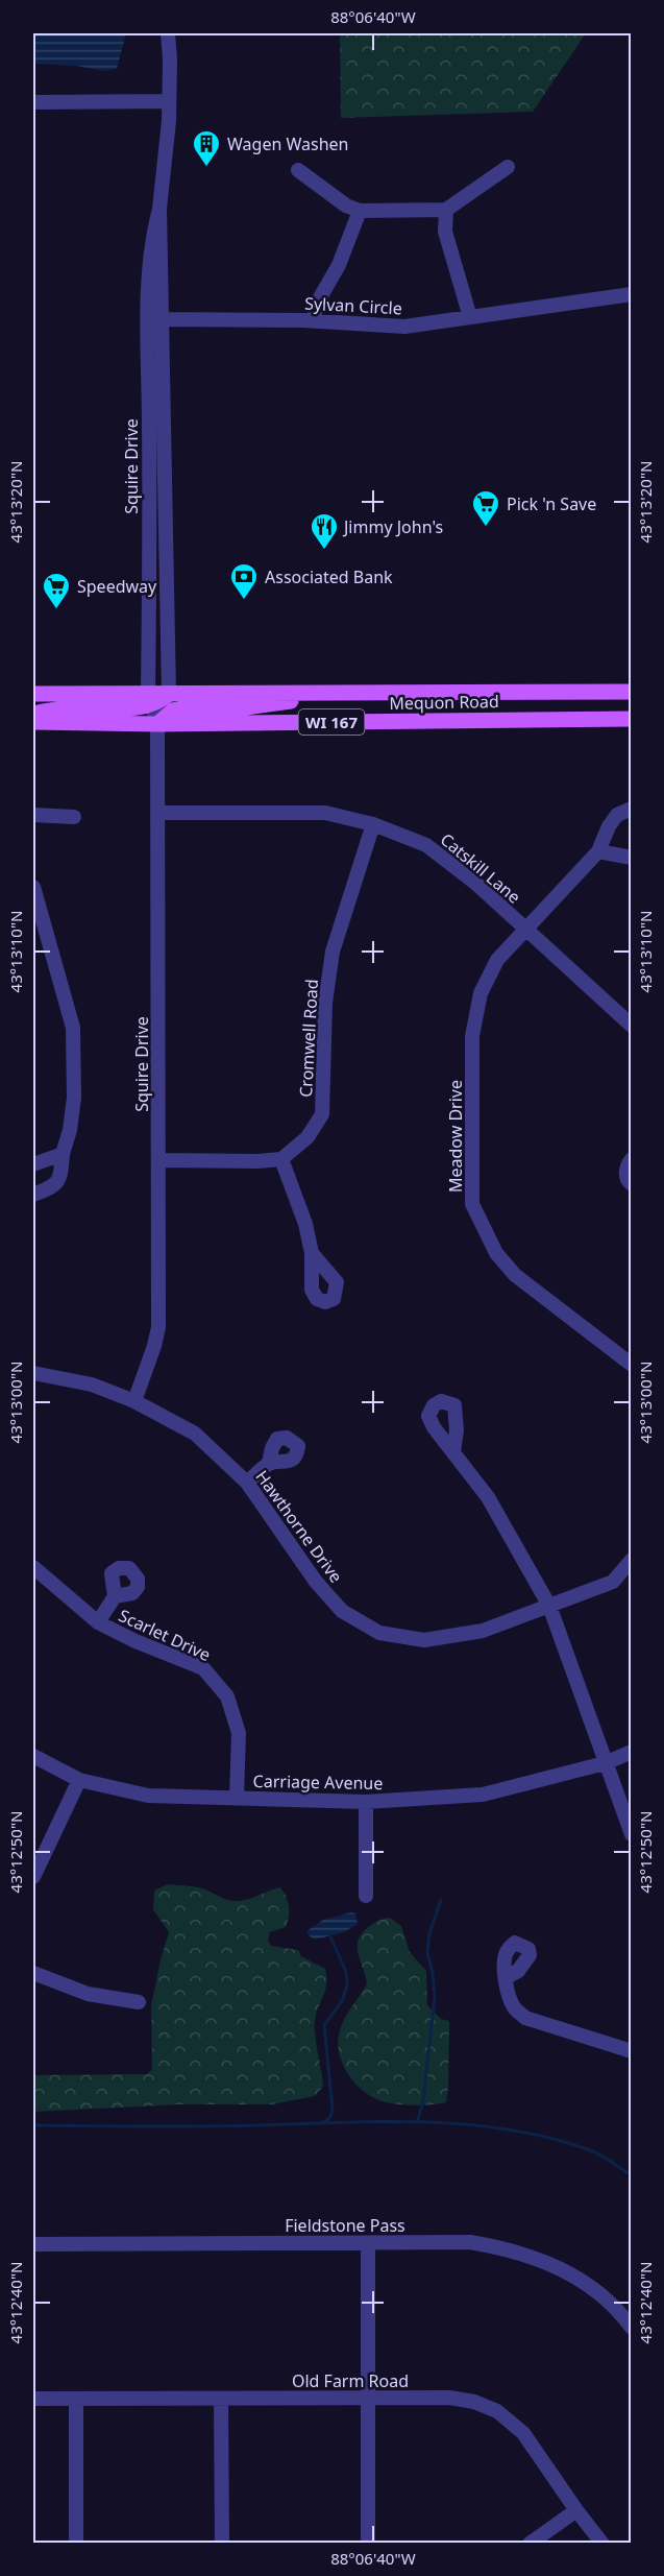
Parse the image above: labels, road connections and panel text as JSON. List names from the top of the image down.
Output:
{
  "streets": {
    "main road": ["Mequon Road", "WI 167"],
    "street": [
      "Sylvan Circle",
      "Squire Drive",
      "Catskill Lane",
      "Cromwell Road",
      "Meadow Drive",
      "Hawthorne Drive",
      "Scarlet Drive",
      "Carriage Avenue",
      "Fieldstone Pass",
      "Old Farm Road"
    ]
  },
  "crossings": [
    ["Sylvan Circle", "Squire Drive"],
    ["Squire Drive", "Mequon Road"],
    ["Squire Drive", "Catskill Lane"],
    ["Squire Drive", "Hawthorne Drive"],
    ["Catskill Lane", "Cromwell Road"],
    ["Catskill Lane", "Meadow Drive"],
    ["Scarlet Drive", "Carriage Avenue"]
  ],
  "places": {
    "building": ["Wagen Washen"],
    "supermarket": ["Pick 'n Save", "Speedway"],
    "restaurant": ["Jimmy John's"],
    "bank": ["Associated Bank"]
  },
  "coordinates": [
    "88°06'40\"W",
    "43°13'20\"N",
    "43°13'10\"N",
    "43°13'00\"N",
    "43°12'50\"N",
    "43°12'40\"N"
  ]
}
